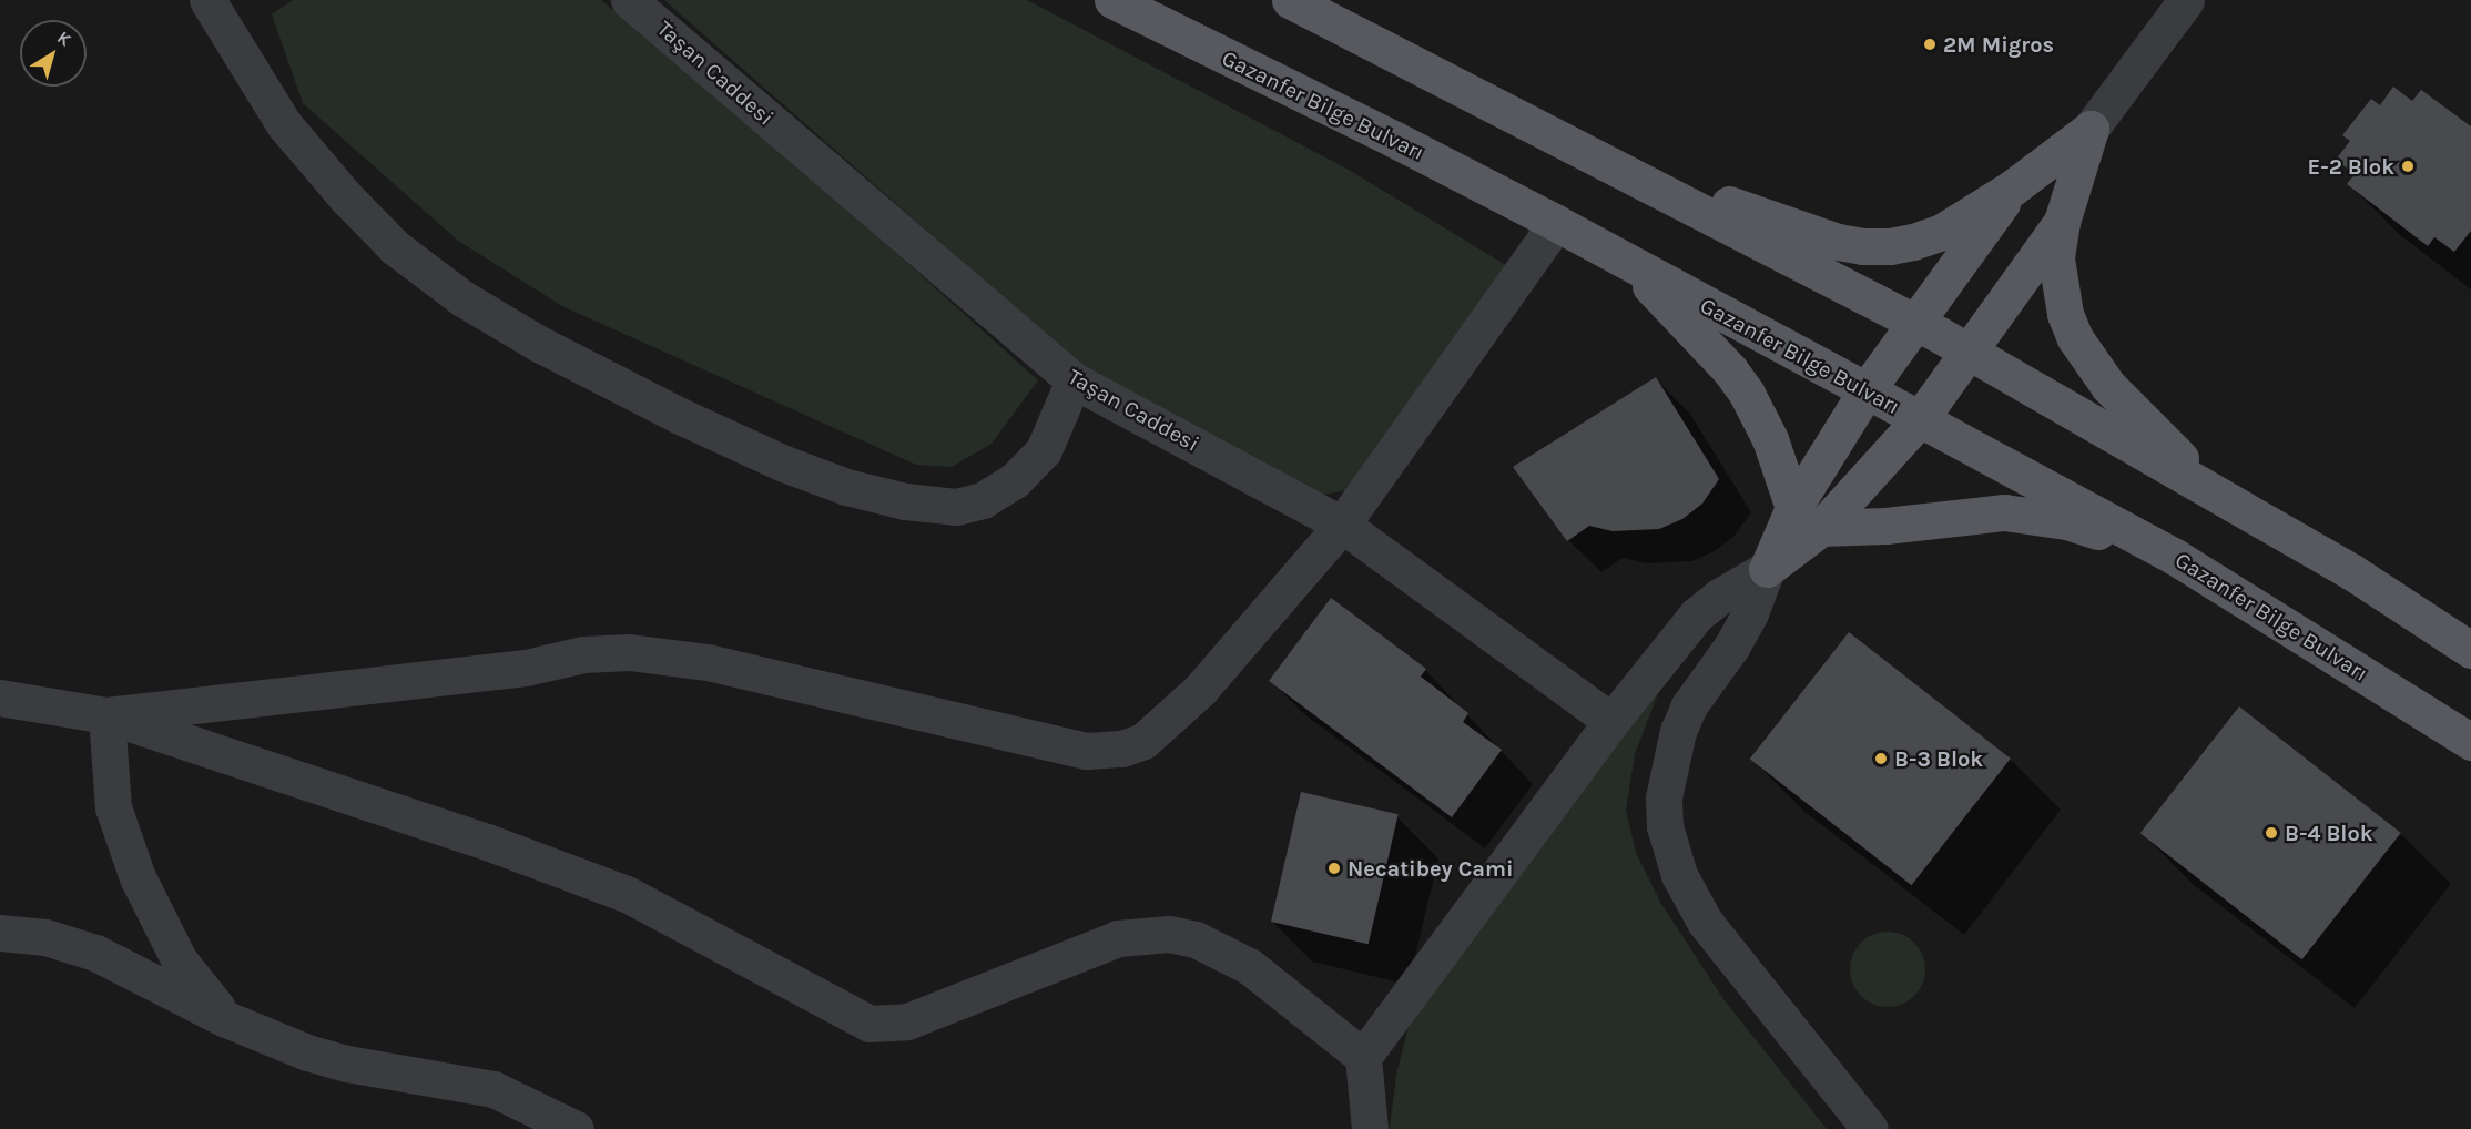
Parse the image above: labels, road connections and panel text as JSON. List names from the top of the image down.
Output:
{
  "streets": {
    "main road": ["Gazanfer Bilge Bulvarı"],
    "street": ["Taşan Caddesi"]
  },
  "places": [
    "2M Migros",
    "E-2 Blok",
    "B-3 Blok",
    "B-4 Blok",
    "Necatibey Cami"
  ],
  "north": "top right"
}
